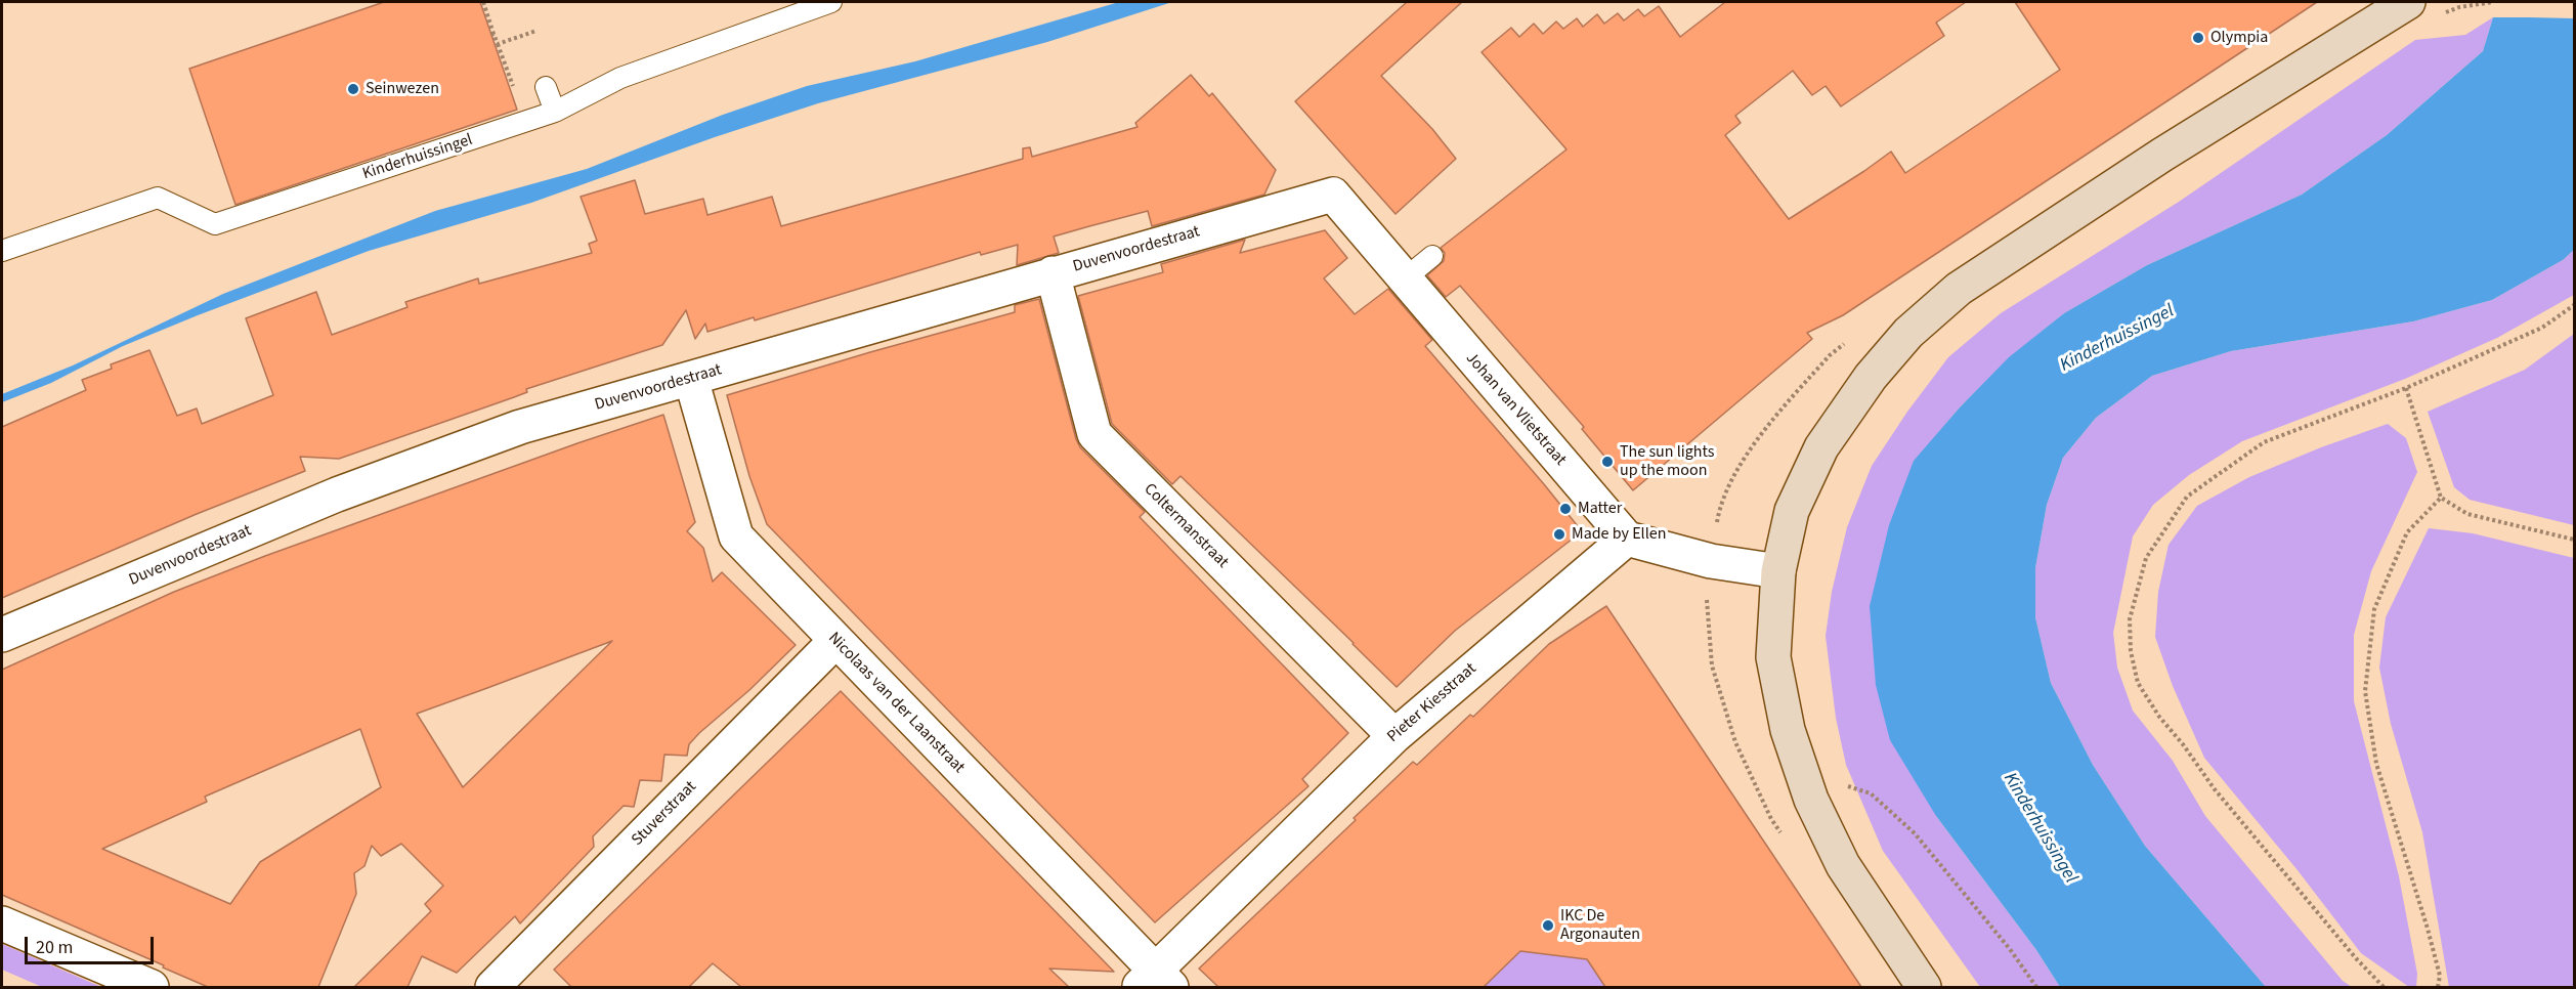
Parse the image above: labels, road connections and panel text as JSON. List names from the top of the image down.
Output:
{
  "streets": {
    "street": [
      "Duvenvoordestraat",
      "Johan van Vlietstraat",
      "Coltermanstraat",
      "Nicolaas van der Laanstraat",
      "Pieter Kiesstraat",
      "Stuverstraat"
    ],
    "lane": ["Kinderhuissingel"]
  },
  "crossings": [
    ["Duvenvoordestraat", "Johan van Vlietstraat"],
    ["Duvenvoordestraat", "Coltermanstraat"],
    ["Duvenvoordestraat", "Nicolaas van der Laanstraat"],
    ["Johan van Vlietstraat", "Pieter Kiesstraat"],
    ["Coltermanstraat", "Pieter Kiesstraat"],
    ["Nicolaas van der Laanstraat", "Pieter Kiesstraat"],
    ["Nicolaas van der Laanstraat", "Stuverstraat"]
  ],
  "water": ["Kinderhuissingel"],
  "places": [
    "Olympia",
    "Seinwezen",
    "The sun lights up the moon",
    "Matter",
    "Made by Ellen",
    "IKC De Argonauten"
  ],
  "scale_bar": "20 m"
}
